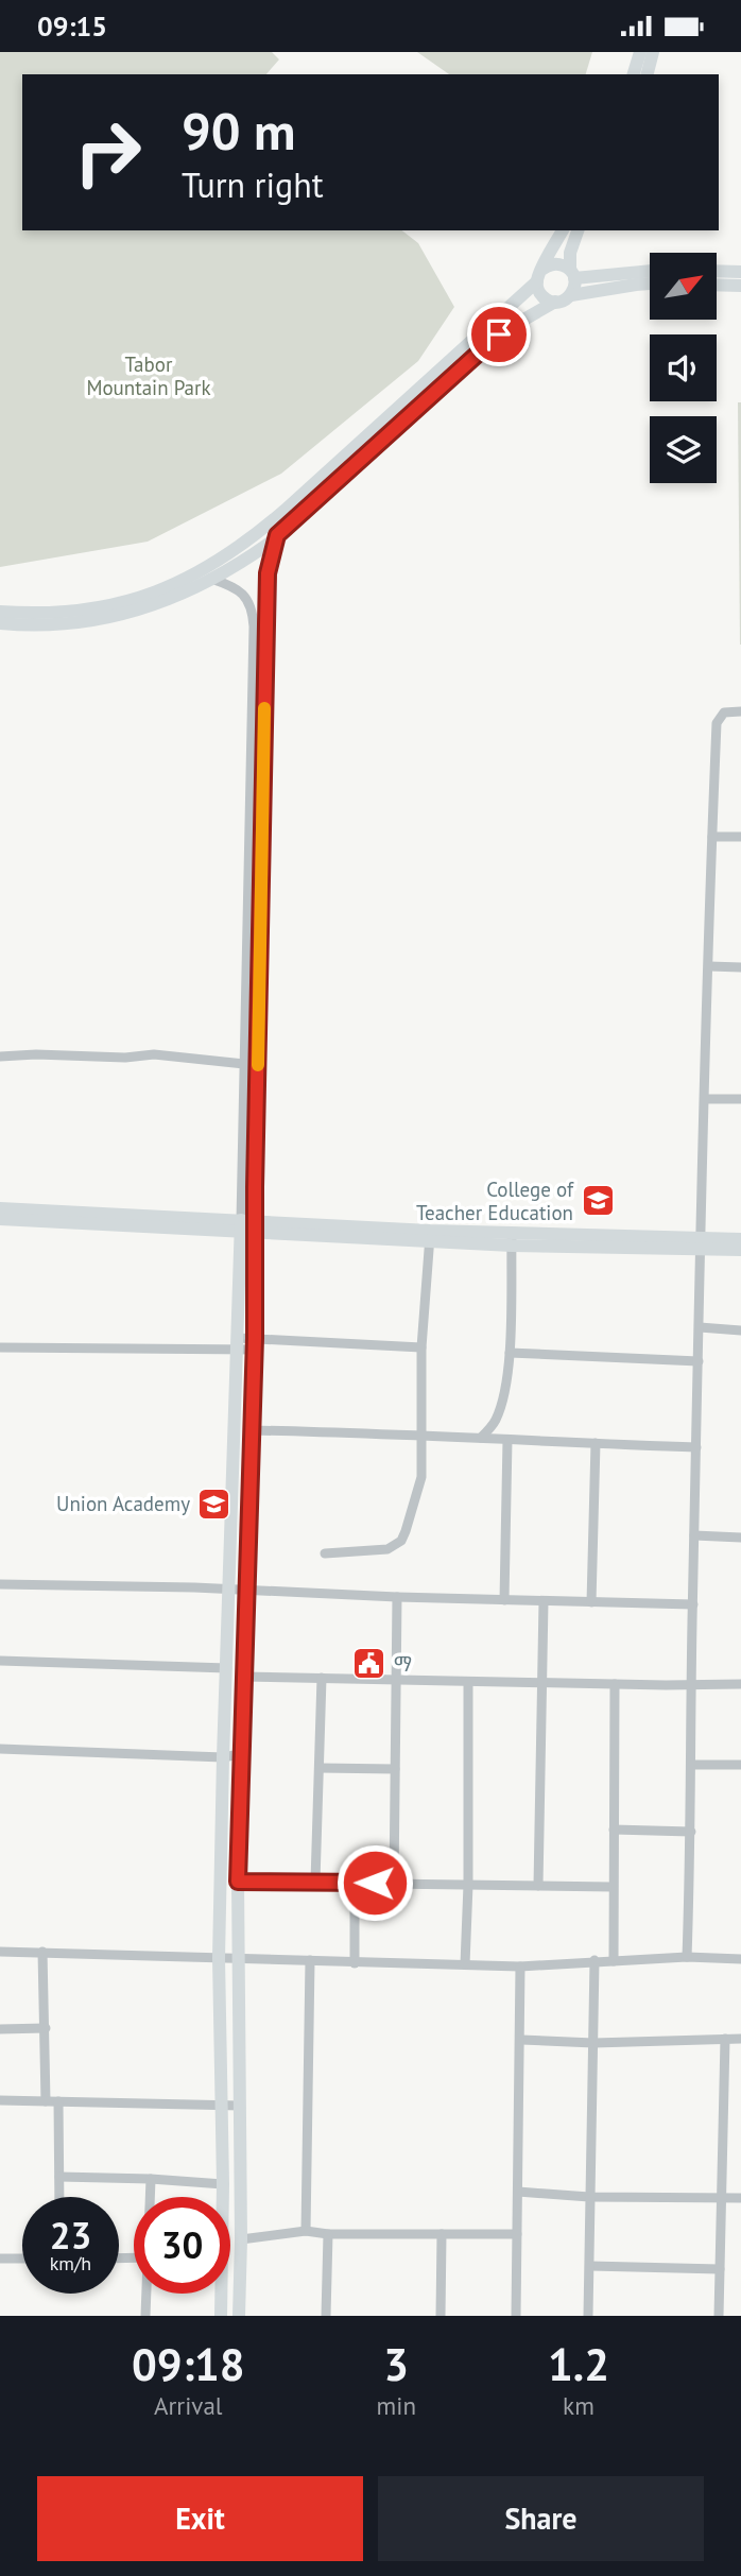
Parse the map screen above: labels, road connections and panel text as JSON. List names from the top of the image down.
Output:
{
  "parks": ["Tabor Mountain Park"],
  "places": {
    "school or university": ["College of Teacher Education", "Union Academy"],
    "public building": ["ማ"]
  },
  "north": "top right",
  "page": {
    "status": "09:15",
    "turn": ["90 m", "Turn right"],
    "speed": "23 km/h",
    "limit": "30",
    "eta": [
      "09:18",
      "Arrival",
      "3",
      "min",
      "1.2",
      "km"
    ],
    "buttons": ["Exit", "Share"]
  }
}
